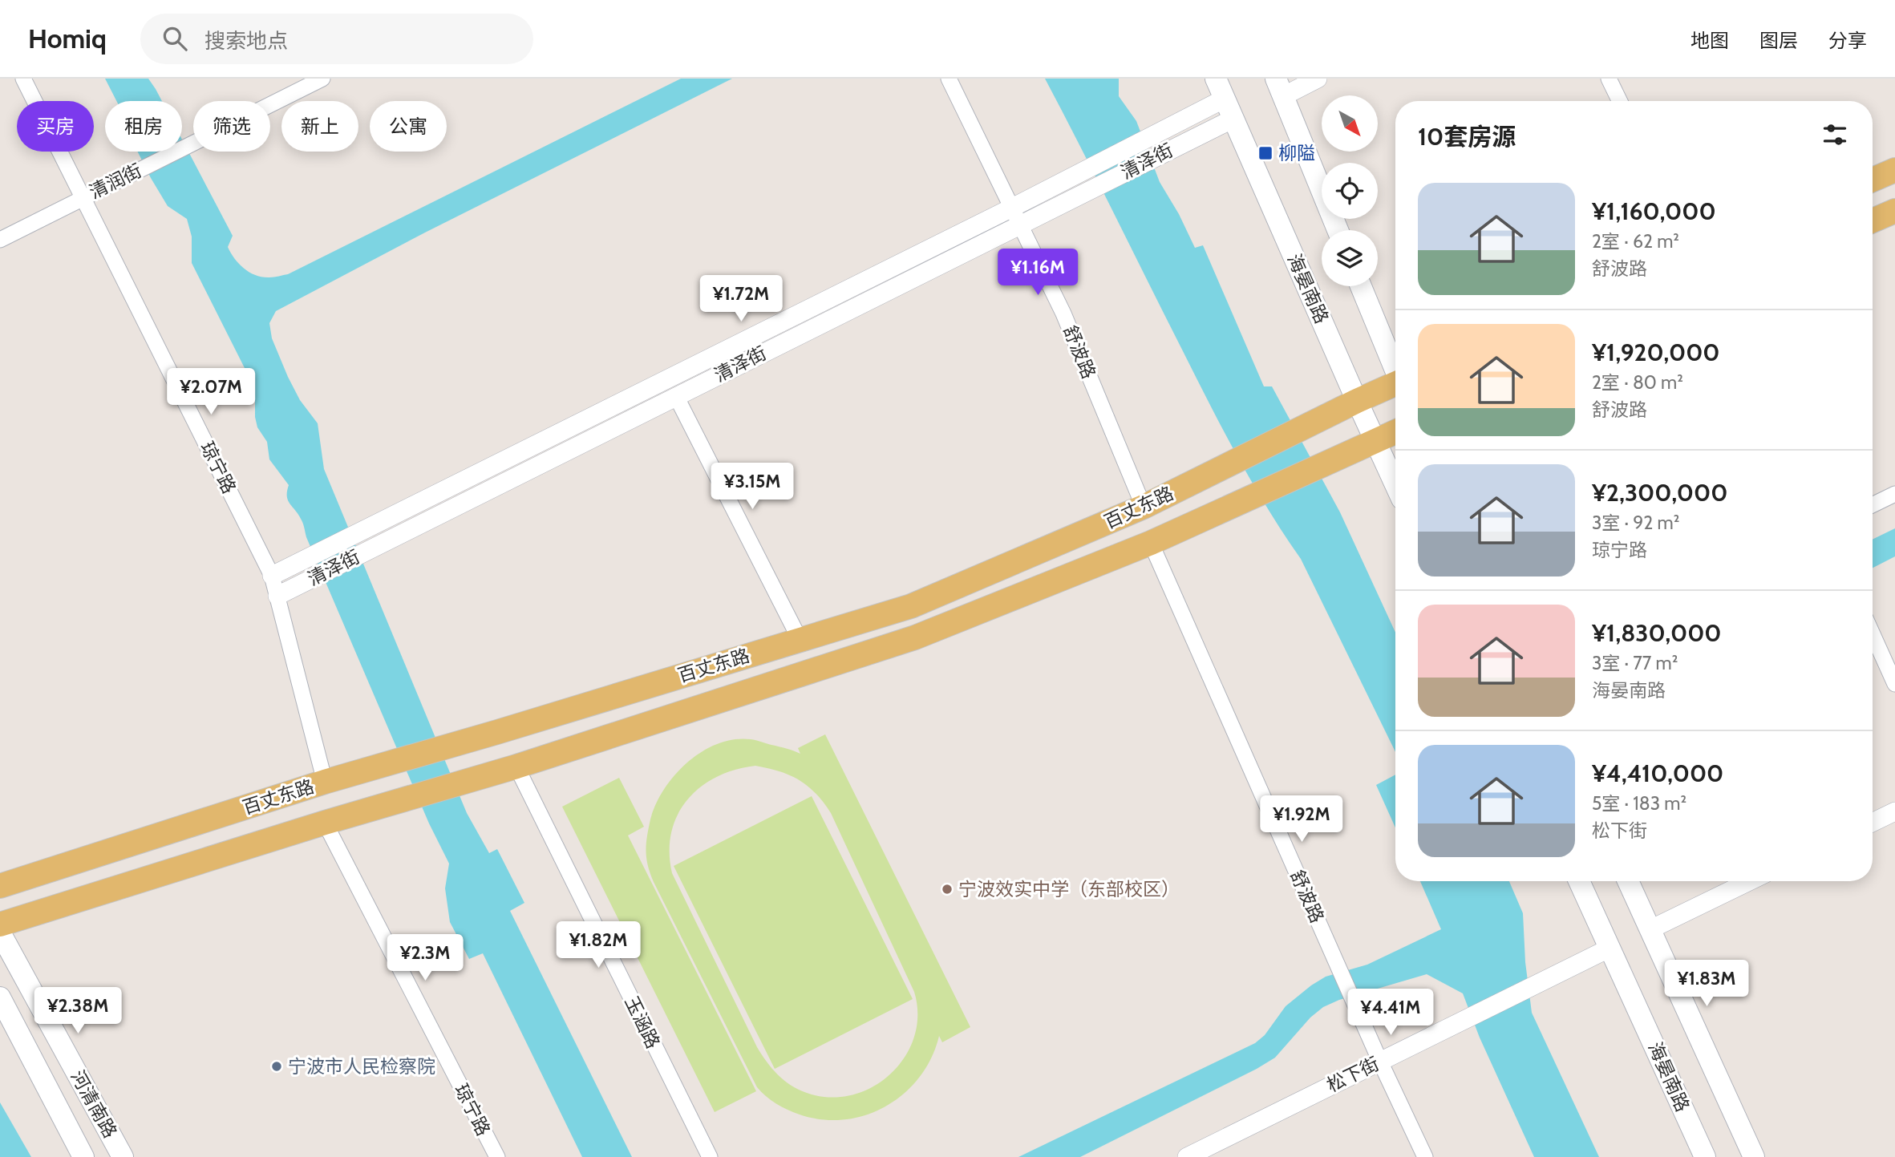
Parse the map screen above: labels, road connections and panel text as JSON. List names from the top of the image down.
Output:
{
  "streets": {
    "main road": ["海晏南路", "百丈东路", "河清南路"],
    "street": [
      "清泽街",
      "清润街",
      "舒波路",
      "琼宁路",
      "玉涵路",
      "松下街"
    ]
  },
  "crossings": [
    ["清泽街", "海晏南路"],
    ["清泽街", "舒波路"],
    ["清泽街", "琼宁路"],
    ["清润街", "琼宁路"],
    ["海晏南路", "百丈东路"],
    ["海晏南路", "松下街"],
    ["舒波路", "百丈东路"],
    ["舒波路", "松下街"],
    ["琼宁路", "百丈东路"],
    ["百丈东路", "玉涵路"]
  ],
  "places": {
    "transit": ["柳隘"],
    "other": ["宁波效实中学（东部校区）", "宁波市人民检察院"]
  },
  "north": "bottom right",
  "page": {
    "header": "Homiq",
    "search": "搜索地点",
    "nav": ["地图", "图层", "分享"],
    "chip": [
      "买房",
      "租房",
      "筛选",
      "新上",
      "公寓"
    ],
    "heading": "10套房源",
    "list": [
      {
        "name": "¥1,160,000",
        "note": "2室 · 62 m² · 舒波路"
      },
      {
        "name": "¥1,920,000",
        "note": "2室 · 80 m² · 舒波路"
      },
      {
        "name": "¥2,300,000",
        "note": "3室 · 92 m² · 琼宁路"
      },
      {
        "name": "¥1,830,000",
        "note": "3室 · 77 m² · 海晏南路"
      },
      {
        "name": "¥4,410,000",
        "note": "5室 · 183 m² · 松下街"
      }
    ],
    "price": [
      "¥1.16M",
      "¥1.72M",
      "¥2.07M",
      "¥3.15M",
      "¥1.92M",
      "¥1.82M",
      "¥2.3M",
      "¥1.83M",
      "¥2.38M",
      "¥4.41M"
    ]
  }
}
